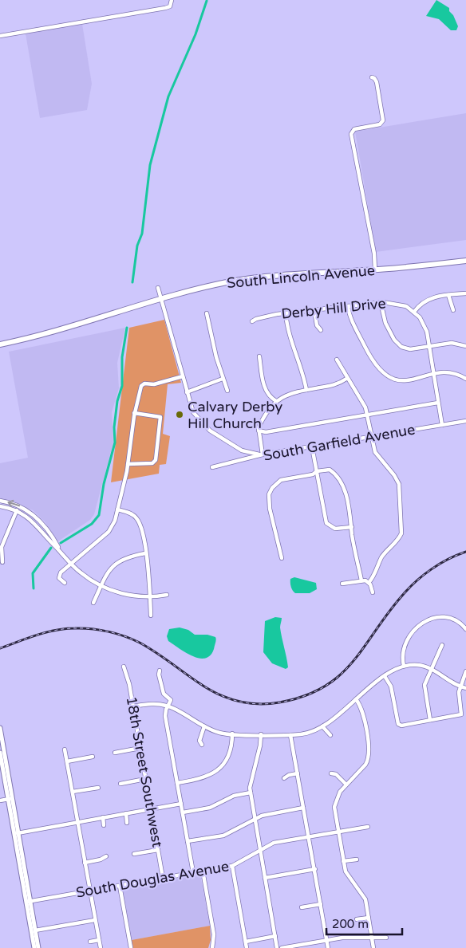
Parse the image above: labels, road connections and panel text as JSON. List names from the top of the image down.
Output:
{
  "streets": {
    "highway": ["South Lincoln Avenue"],
    "street": [
      "Derby Hill Drive",
      "South Garfield Avenue",
      "18th Street Southwest",
      "South Douglas Avenue"
    ]
  },
  "crossings": [
    ["18th Street Southwest", "South Douglas Avenue"]
  ],
  "places": ["Calvary Derby Hill Church"],
  "scale_bar": "200 m"
}
